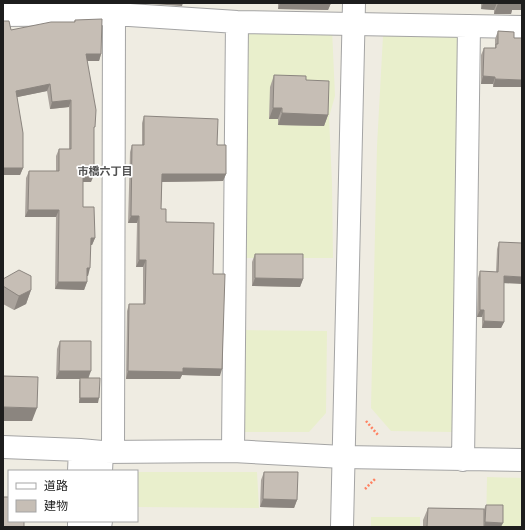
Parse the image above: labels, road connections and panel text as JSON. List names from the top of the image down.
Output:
{
  "districts": ["市橋六丁目"],
  "legend": ["道路", "建物"]
}
